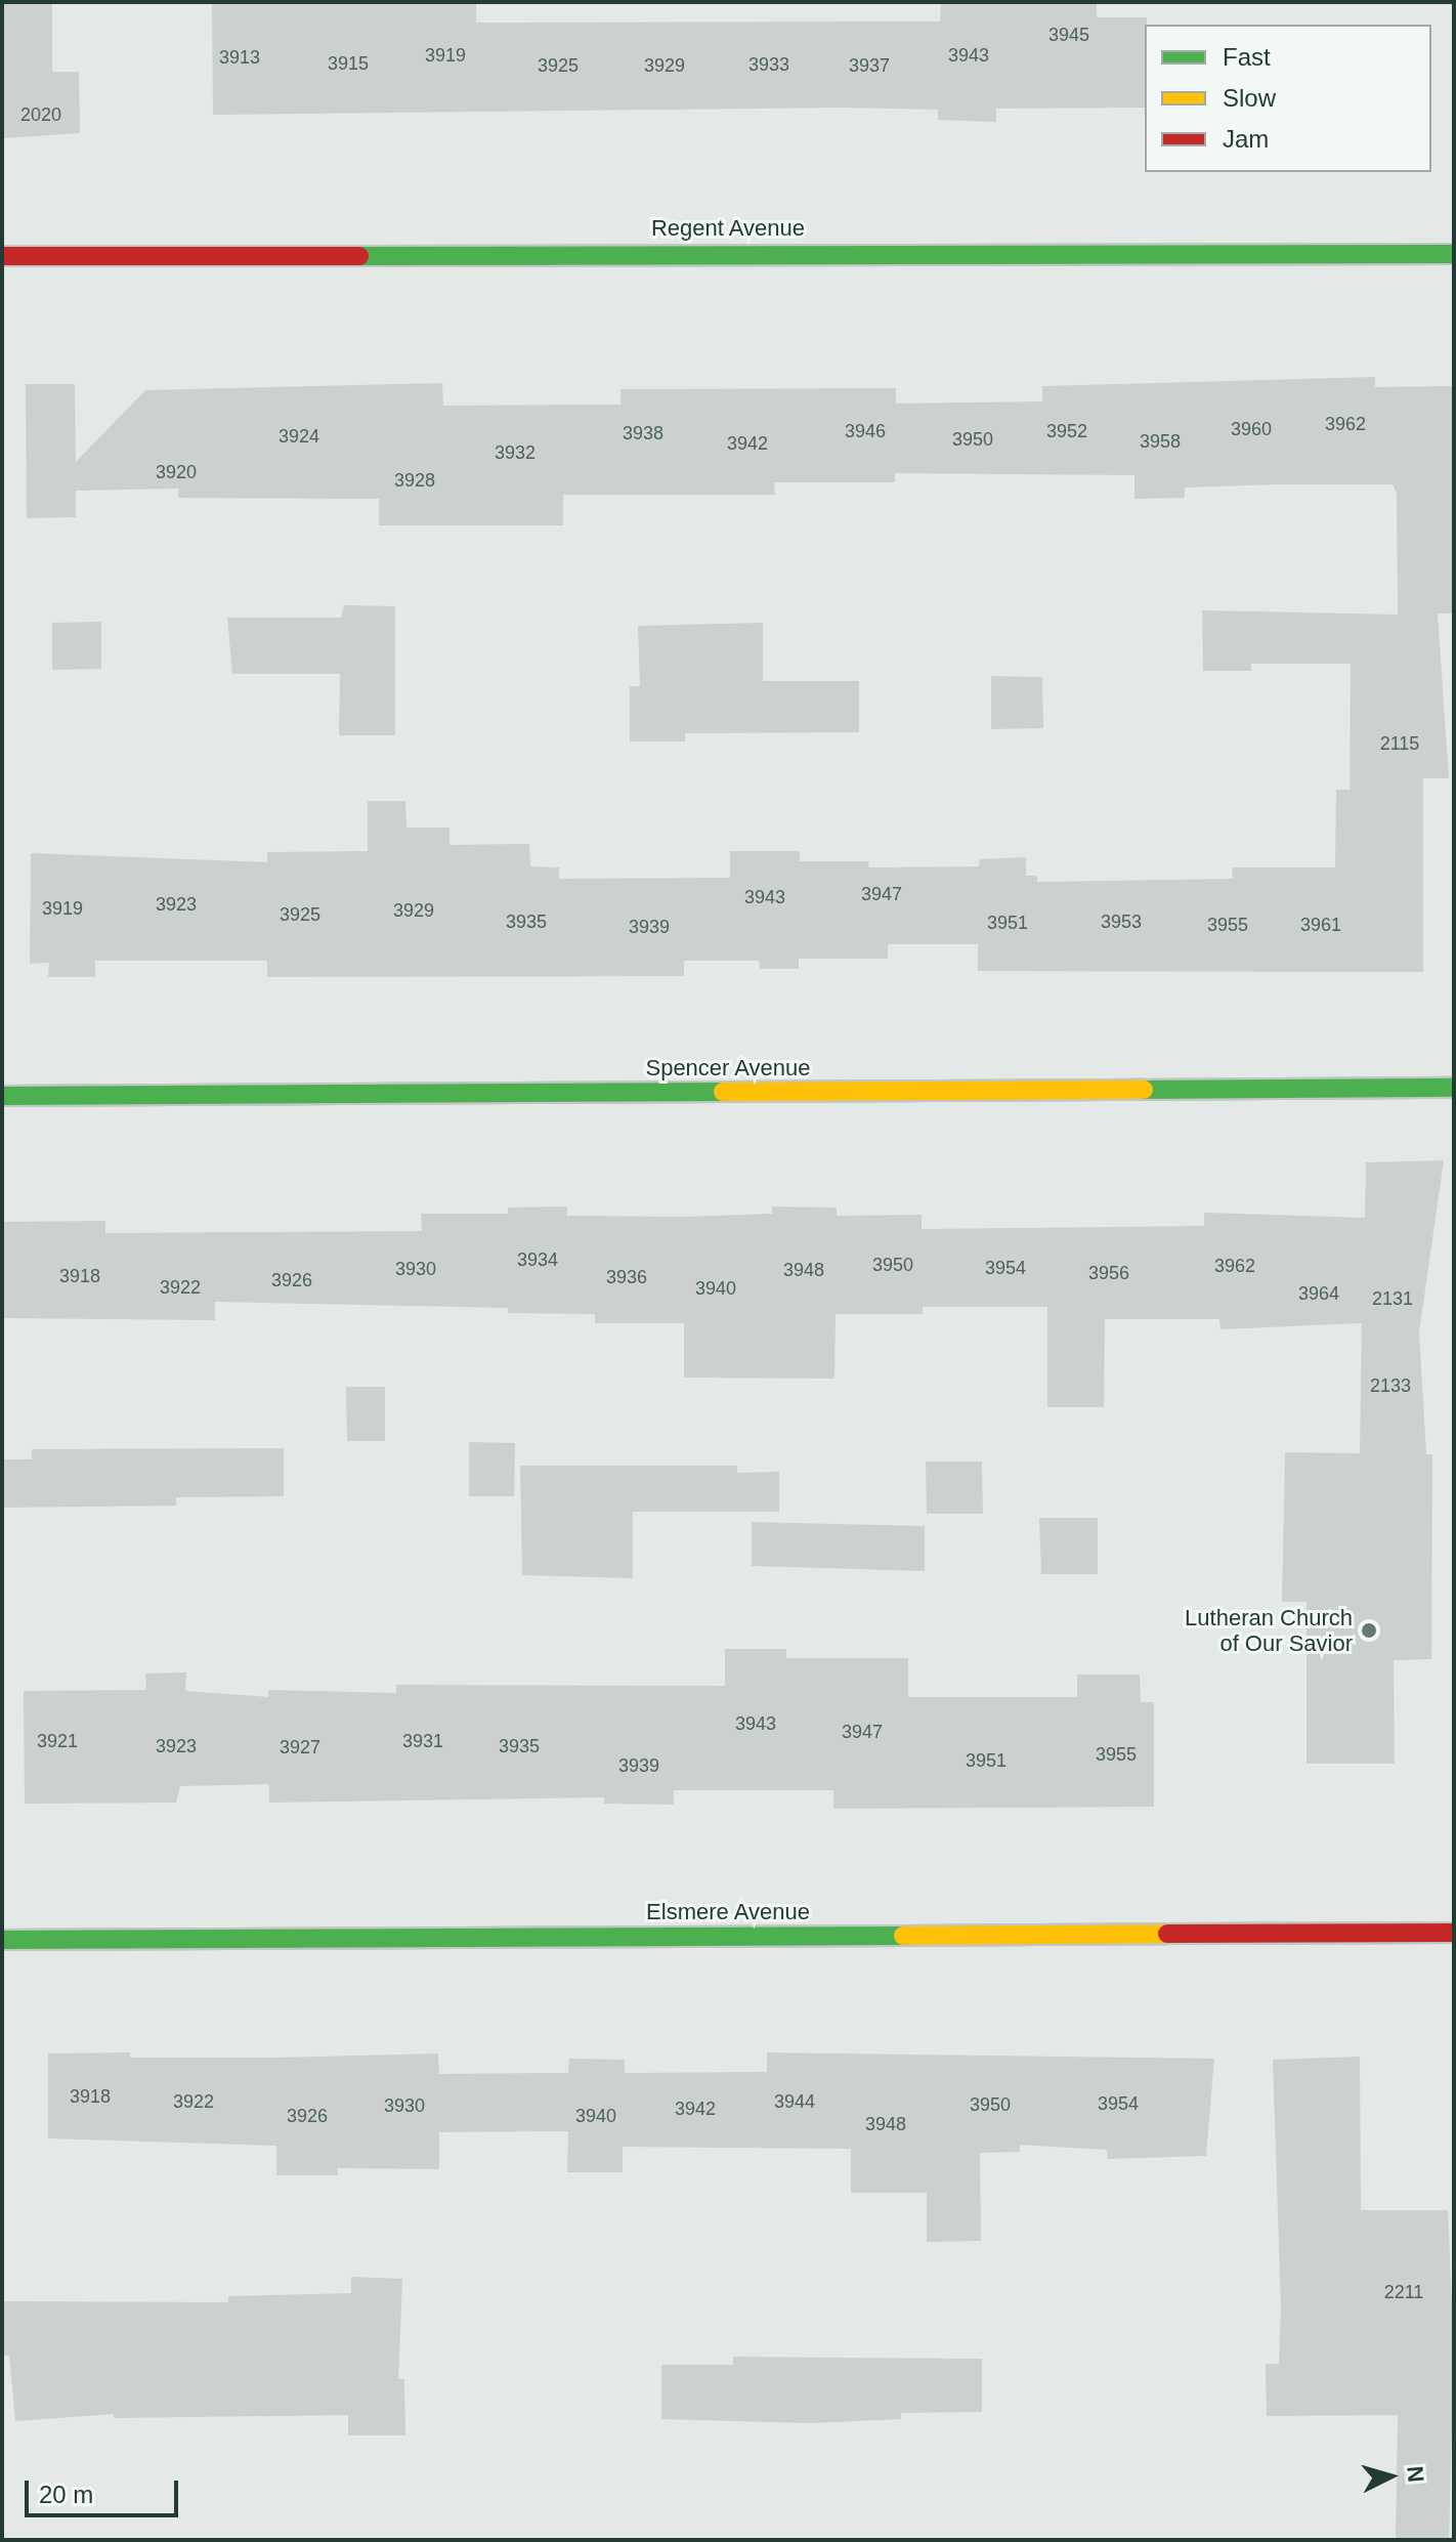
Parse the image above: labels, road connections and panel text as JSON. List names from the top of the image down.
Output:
{
  "streets": {
    "street": ["Regent Avenue", "Spencer Avenue", "Elsmere Avenue"]
  },
  "places": ["Lutheran Church of Our Savior"],
  "house_numbers": [
    "3945",
    "3919",
    "3943",
    "3913",
    "3915",
    "3933",
    "3925",
    "3929",
    "3937",
    "2020",
    "3962",
    "3960",
    "3946",
    "3952",
    "3938",
    "3924",
    "3950",
    "3958",
    "3942",
    "3932",
    "3920",
    "3928",
    "2115",
    "3947",
    "3943",
    "3923",
    "3919",
    "3929",
    "3925",
    "3935",
    "3953",
    "3951",
    "3955",
    "3961",
    "3939",
    "3934",
    "3950",
    "3962",
    "3954",
    "3930",
    "3948",
    "3956",
    "3918",
    "3936",
    "3926",
    "3922",
    "3940",
    "3964",
    "2131",
    "2133",
    "3943",
    "3947",
    "3921",
    "3931",
    "3923",
    "3935",
    "3927",
    "3955",
    "3951",
    "3939",
    "3918",
    "3922",
    "3944",
    "3954",
    "3950",
    "3930",
    "3942",
    "3926",
    "3940",
    "3948",
    "2211"
  ],
  "legend": ["Fast", "Slow", "Jam"],
  "scale_bar": "20 m",
  "north": "right"
}
